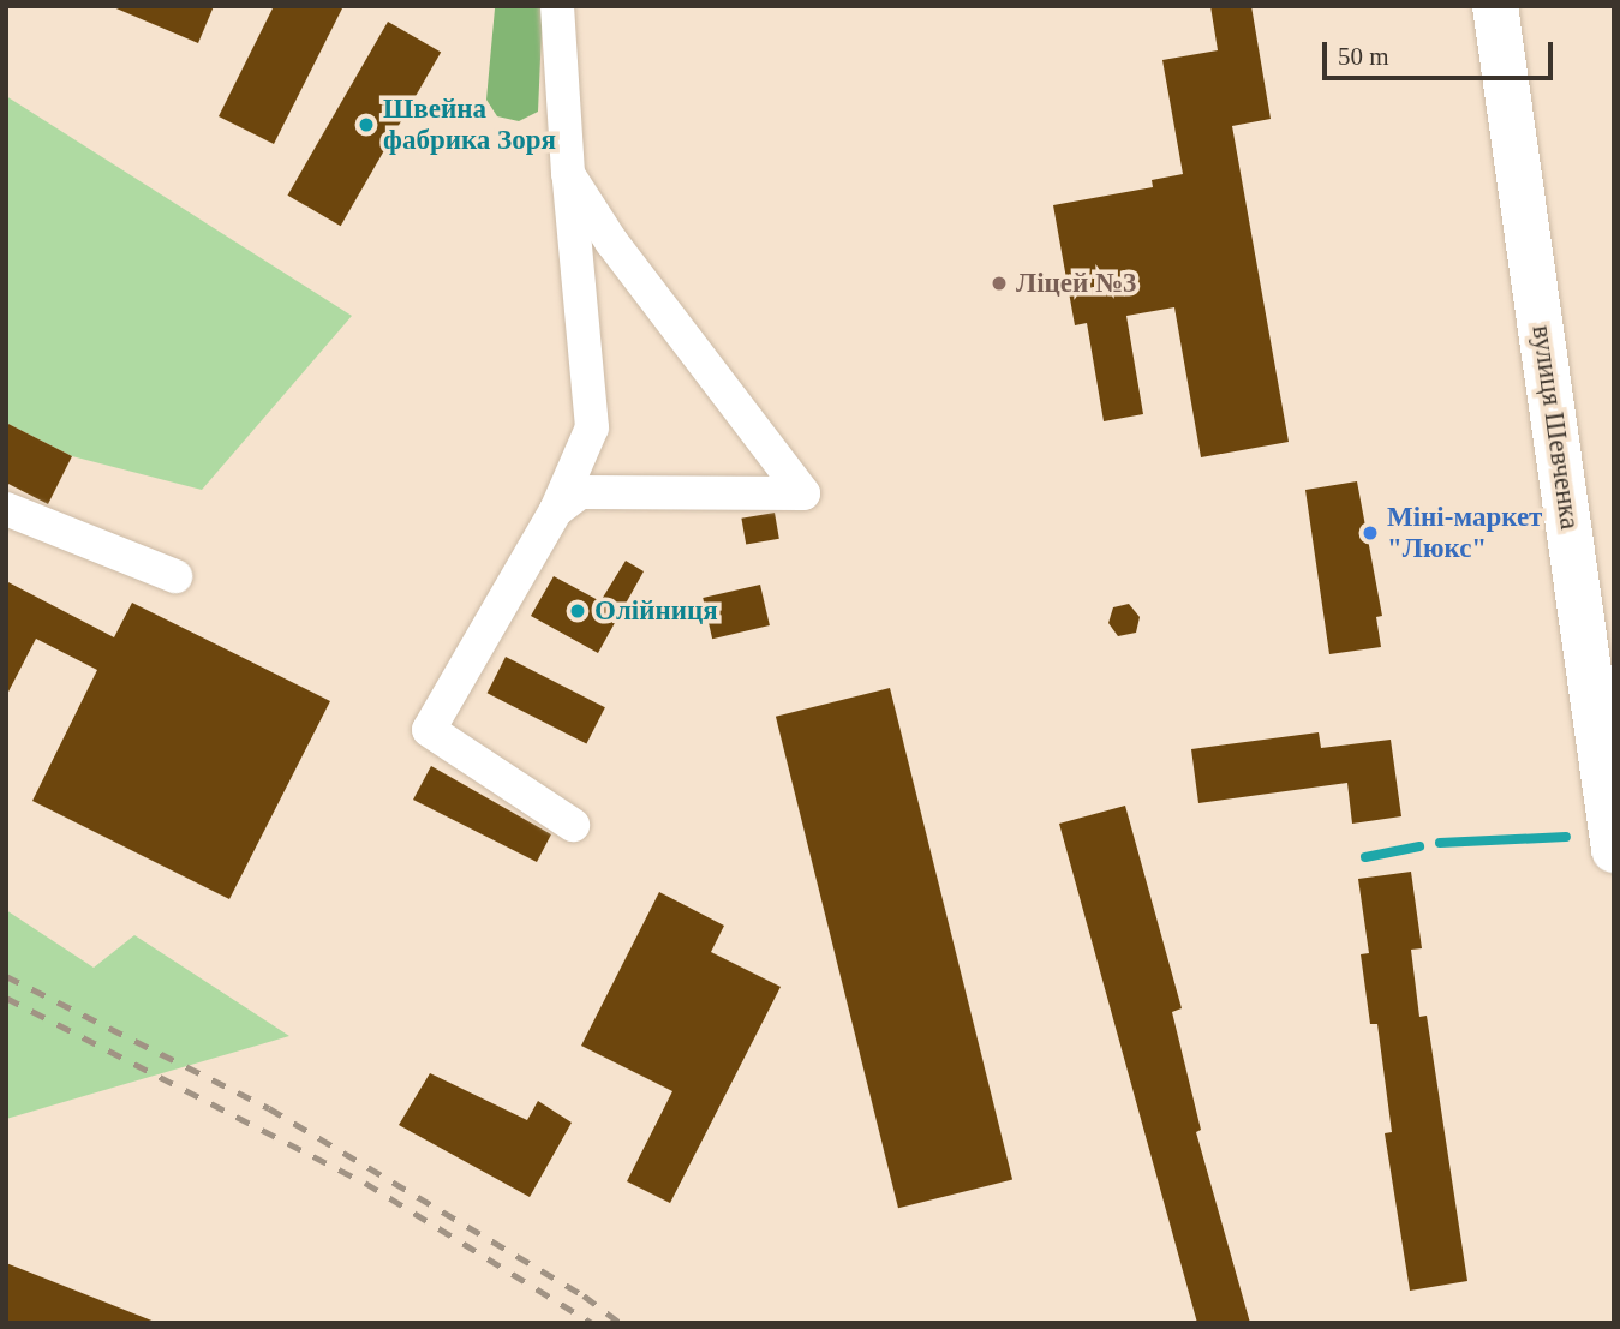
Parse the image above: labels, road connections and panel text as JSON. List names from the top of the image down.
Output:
{
  "streets": {
    "main road": ["вулиця Шевченка"]
  },
  "places": [
    "Швейна фабрика Зоря",
    "Ліцей №3",
    "Міні-маркет \"Люкс\"",
    "Олійниця"
  ],
  "scale_bar": "50 m"
}
